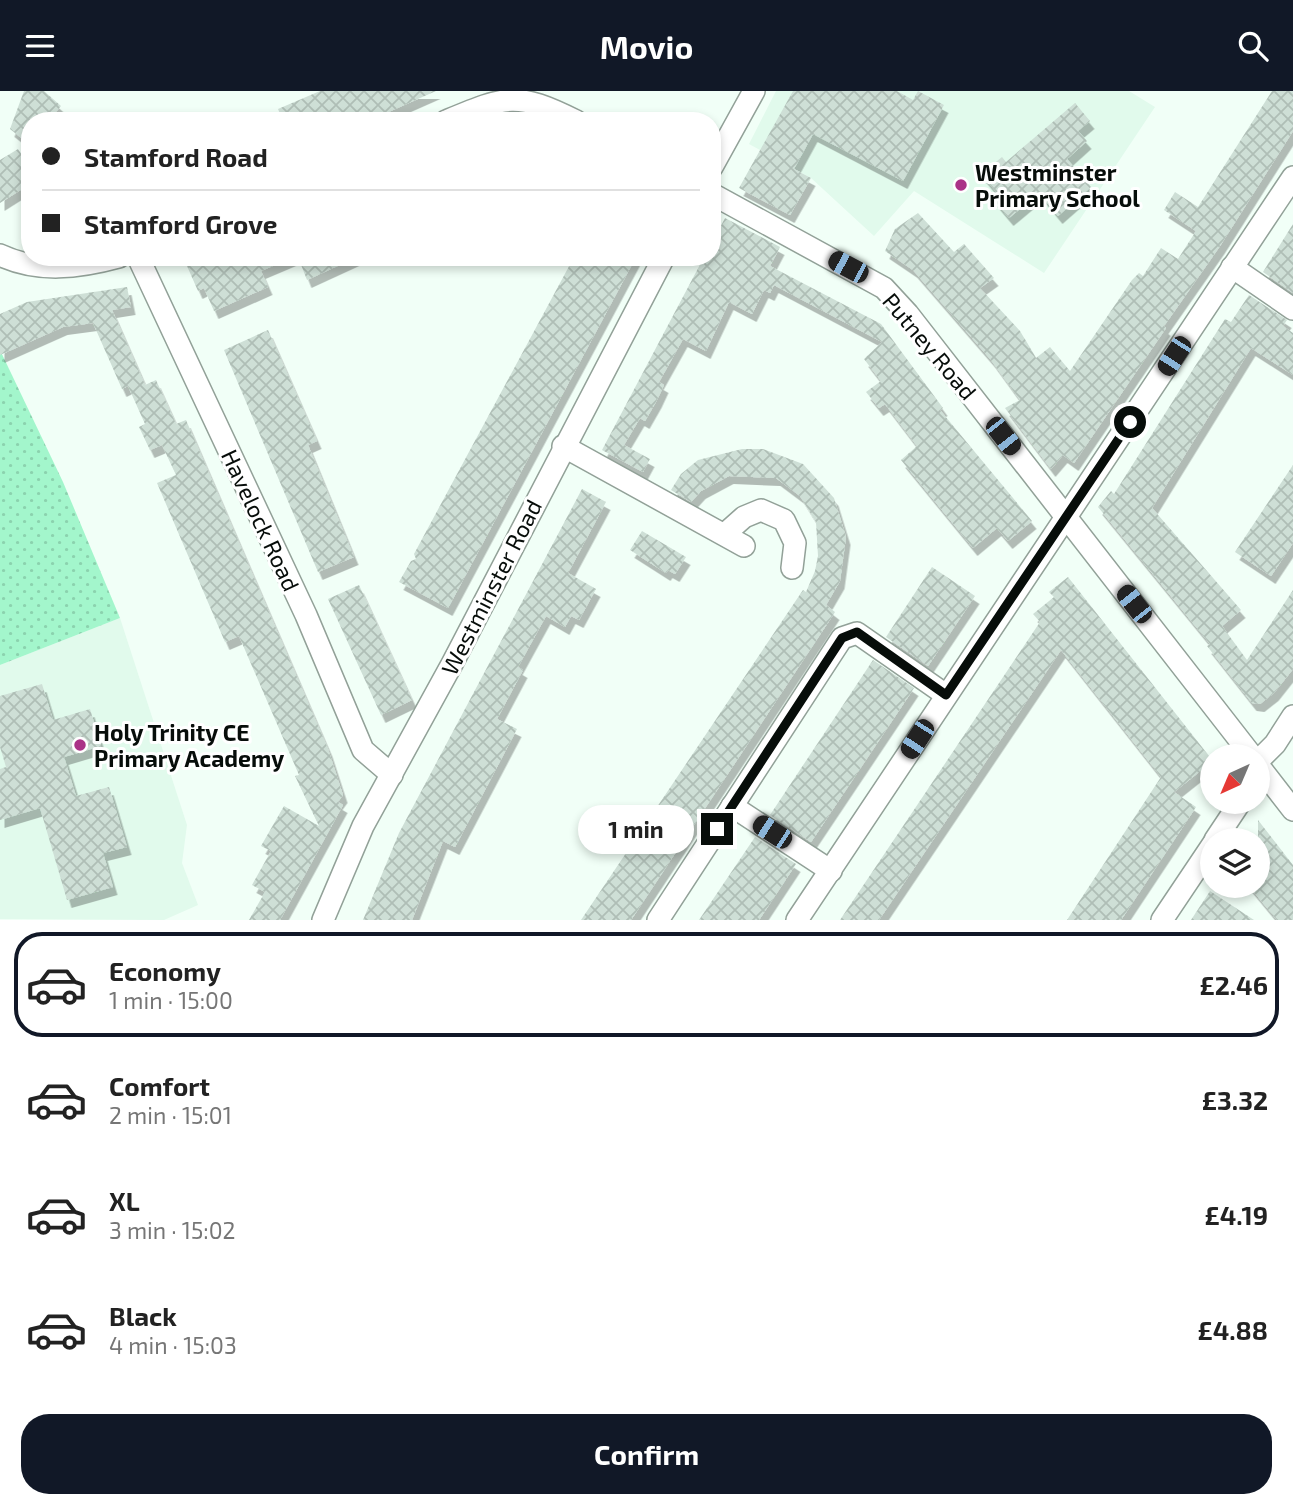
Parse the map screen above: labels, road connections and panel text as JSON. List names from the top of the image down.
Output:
{
  "streets": {
    "street": ["Putney Road", "Havelock Road", "Westminster Road"]
  },
  "crossings": [
    ["Havelock Road", "Westminster Road"]
  ],
  "places": ["Westminster Primary School", "Holy Trinity CE Primary Academy"],
  "north": "bottom left",
  "page": {
    "header": "Movio",
    "banner": ["Stamford Road", "Stamford Grove"],
    "bubble": "1 min",
    "list": [
      {
        "name": "Economy",
        "note": "1 min · 15:00",
        "value": "£2.46"
      },
      {
        "name": "Comfort",
        "note": "2 min · 15:01",
        "value": "£3.32"
      },
      {
        "name": "XL",
        "note": "3 min · 15:02",
        "value": "£4.19"
      },
      {
        "name": "Black",
        "note": "4 min · 15:03",
        "value": "£4.88"
      }
    ],
    "buttons": "Confirm"
  }
}
